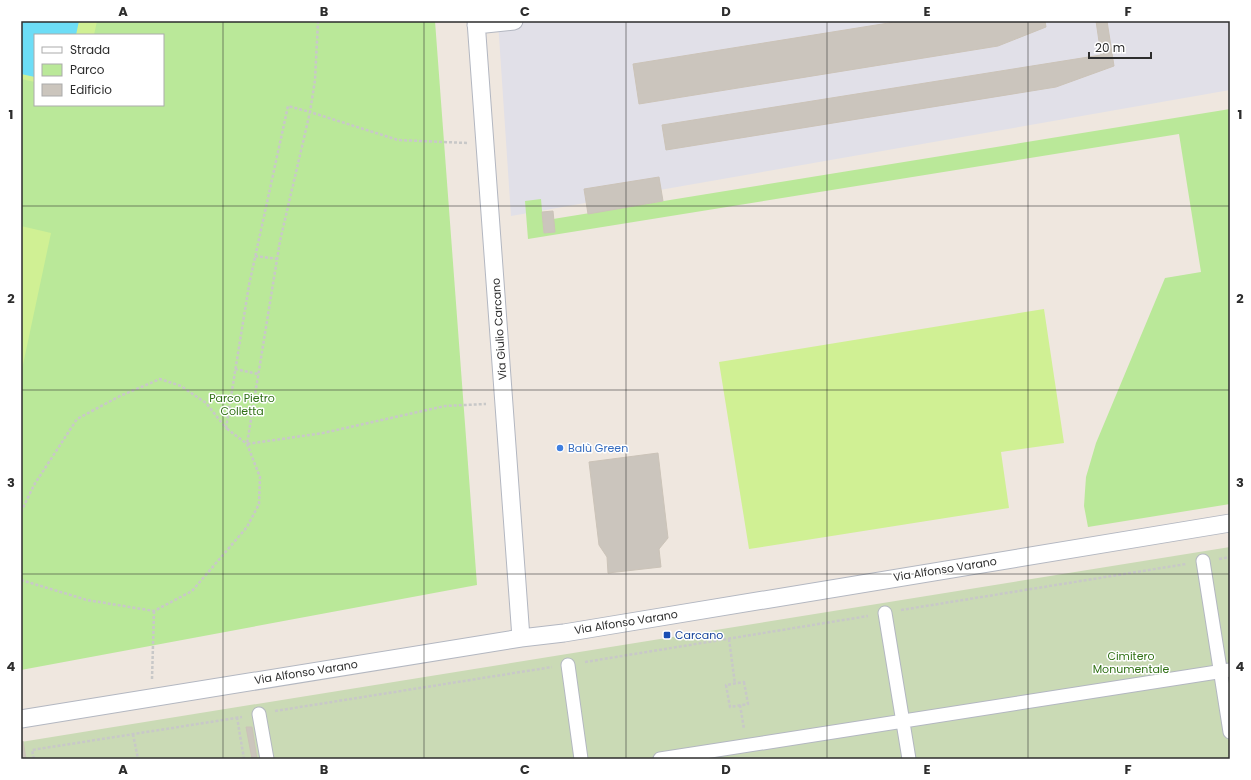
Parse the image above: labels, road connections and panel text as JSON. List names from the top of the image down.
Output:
{
  "streets": {
    "street": ["Via Giulio Carcano", "Via Alfonso Varano"]
  },
  "crossings": [
    ["Via Giulio Carcano", "Via Alfonso Varano"]
  ],
  "parks": ["Parco Pietro Colletta", "Cimitero Monumentale"],
  "places": {
    "other": ["Balù Green"],
    "transit": ["Carcano"]
  },
  "legend": ["Strada", "Parco", "Edificio"],
  "scale_bar": "20 m",
  "grid": {
    "columns": [
      "A",
      "B",
      "C",
      "D",
      "E",
      "F"
    ],
    "rows": [
      "1",
      "2",
      "3",
      "4"
    ]
  }
}
